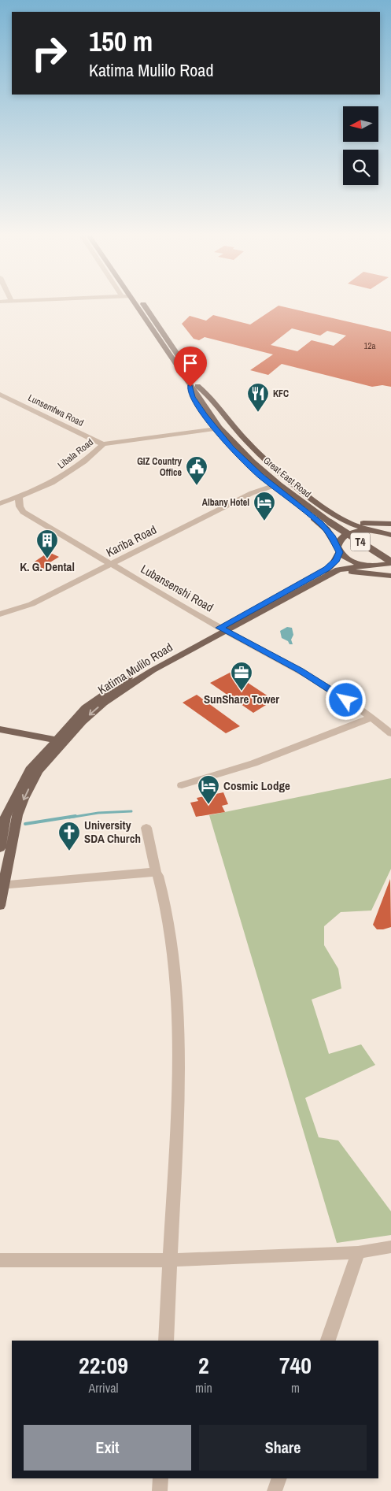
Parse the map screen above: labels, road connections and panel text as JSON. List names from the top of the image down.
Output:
{
  "streets": {
    "main road": ["Great East Road", "T4", "Katima Mulilo Road"],
    "street": [
      "Lunsemfwa Road",
      "Libala Road",
      "Kariba Road",
      "Lubansenshi Road"
    ]
  },
  "crossings": [
    ["Lunsemfwa Road", "Libala Road"],
    ["Libala Road", "Great East Road"],
    ["Libala Road", "Lubansenshi Road"],
    ["Great East Road", "Kariba Road"],
    ["Great East Road", "Katima Mulilo Road"],
    ["Kariba Road", "Lubansenshi Road"],
    ["Lubansenshi Road", "Katima Mulilo Road"]
  ],
  "places": {
    "restaurant": ["KFC"],
    "public building": ["GIZ Country Office"],
    "hotel": ["Albany Hotel", "Cosmic Lodge"],
    "building": ["K. G. Dental"],
    "office": ["SunShare Tower"],
    "church": ["University SDA Church"]
  },
  "house_numbers": ["12a"],
  "north": "left",
  "page": {
    "turn": ["150 m", "Katima Mulilo Road"],
    "eta": [
      "22:09",
      "Arrival",
      "2",
      "min",
      "740",
      "m"
    ],
    "buttons": ["Exit", "Share"]
  }
}
